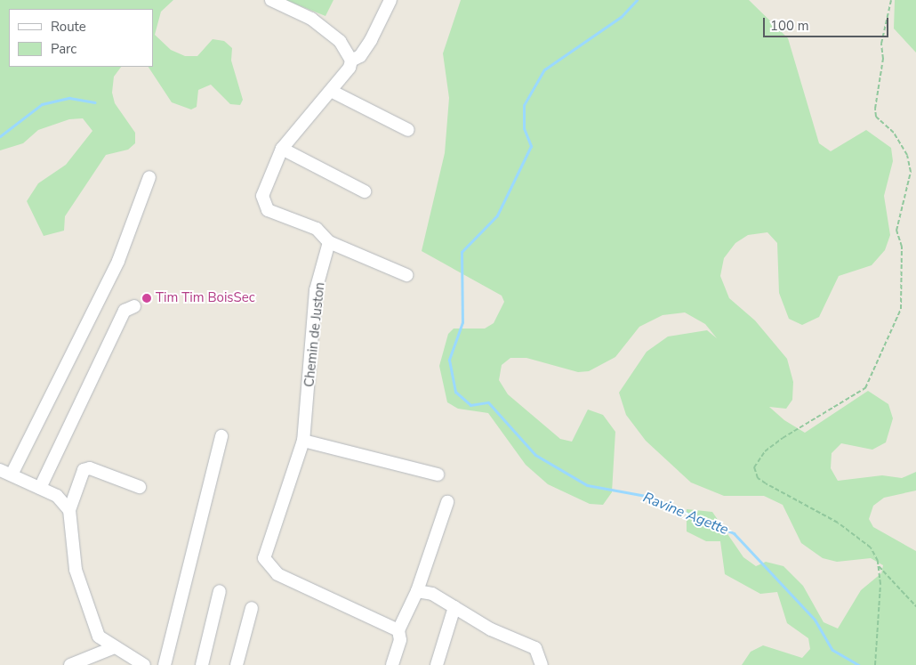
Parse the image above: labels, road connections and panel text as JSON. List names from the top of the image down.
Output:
{
  "streets": {
    "street": ["Chemin de Juston"]
  },
  "water": ["Ravine Agette"],
  "places": ["Tim Tim BoisSec"],
  "legend": ["Route", "Parc"],
  "scale_bar": "100 m"
}
